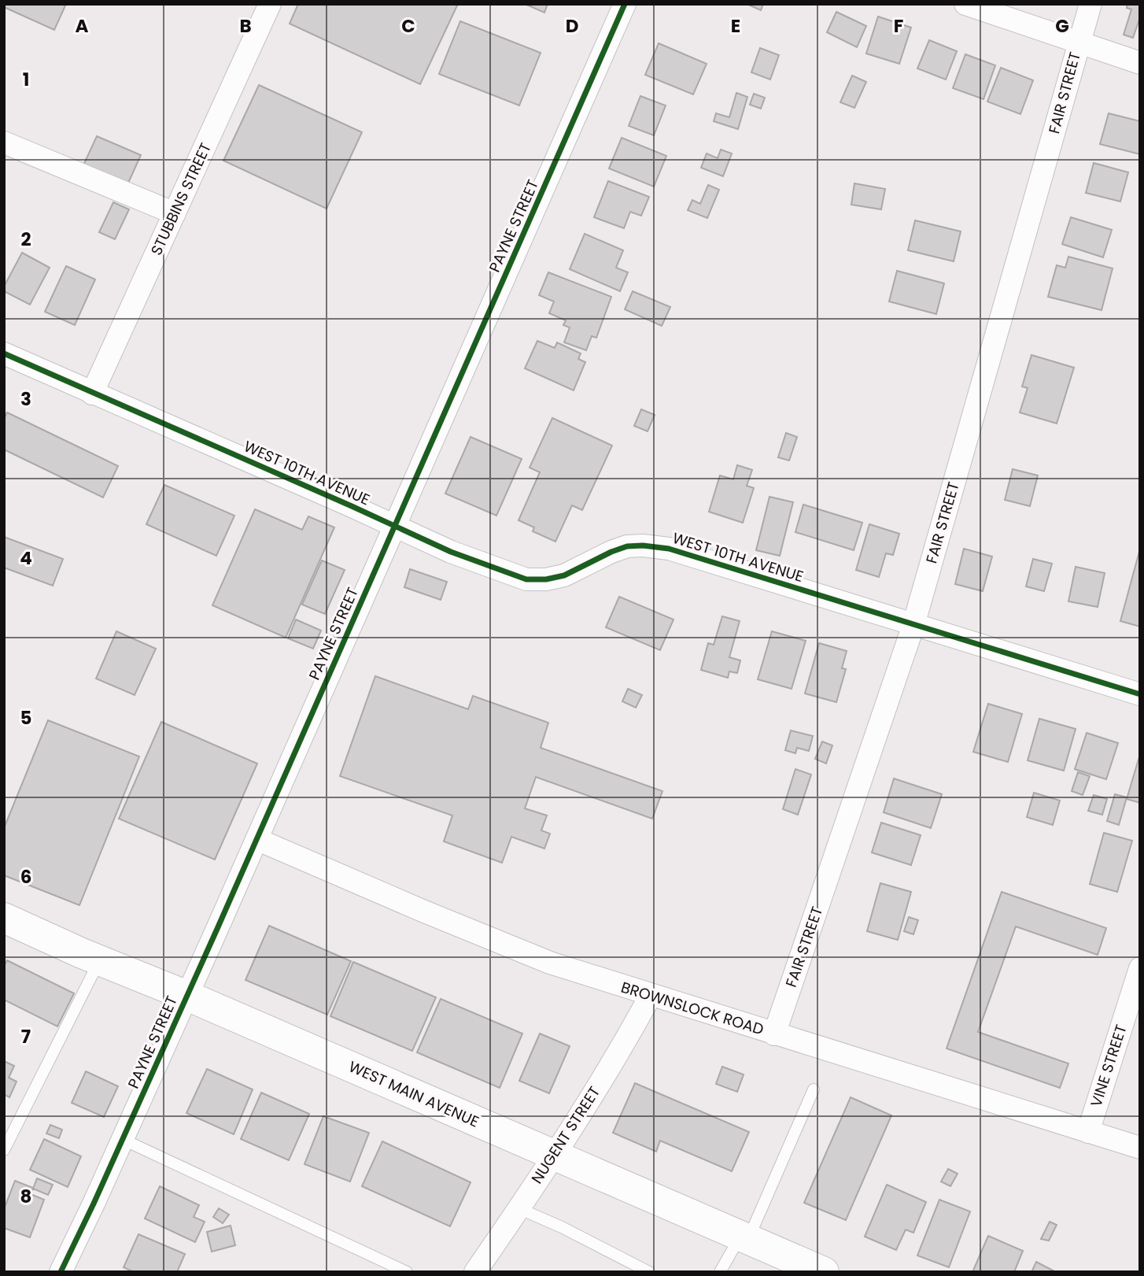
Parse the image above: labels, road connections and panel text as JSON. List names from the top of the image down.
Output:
{
  "streets": {
    "street": [
      "FAIR STREET",
      "STUBBINS STREET",
      "PAYNE STREET",
      "WEST 10TH AVENUE",
      "BROWNSLOCK ROAD",
      "VINE STREET",
      "WEST MAIN AVENUE",
      "NUGENT STREET"
    ]
  },
  "crossings": [
    ["FAIR STREET", "WEST 10TH AVENUE"],
    ["FAIR STREET", "BROWNSLOCK ROAD"],
    ["STUBBINS STREET", "WEST 10TH AVENUE"],
    ["PAYNE STREET", "WEST 10TH AVENUE"],
    ["PAYNE STREET", "BROWNSLOCK ROAD"],
    ["PAYNE STREET", "WEST MAIN AVENUE"],
    ["BROWNSLOCK ROAD", "VINE STREET"],
    ["BROWNSLOCK ROAD", "NUGENT STREET"],
    ["WEST MAIN AVENUE", "NUGENT STREET"]
  ],
  "grid": {
    "columns": [
      "A",
      "B",
      "C",
      "D",
      "E",
      "F",
      "G"
    ],
    "rows": [
      "1",
      "2",
      "3",
      "4",
      "5",
      "6",
      "7",
      "8"
    ]
  }
}
